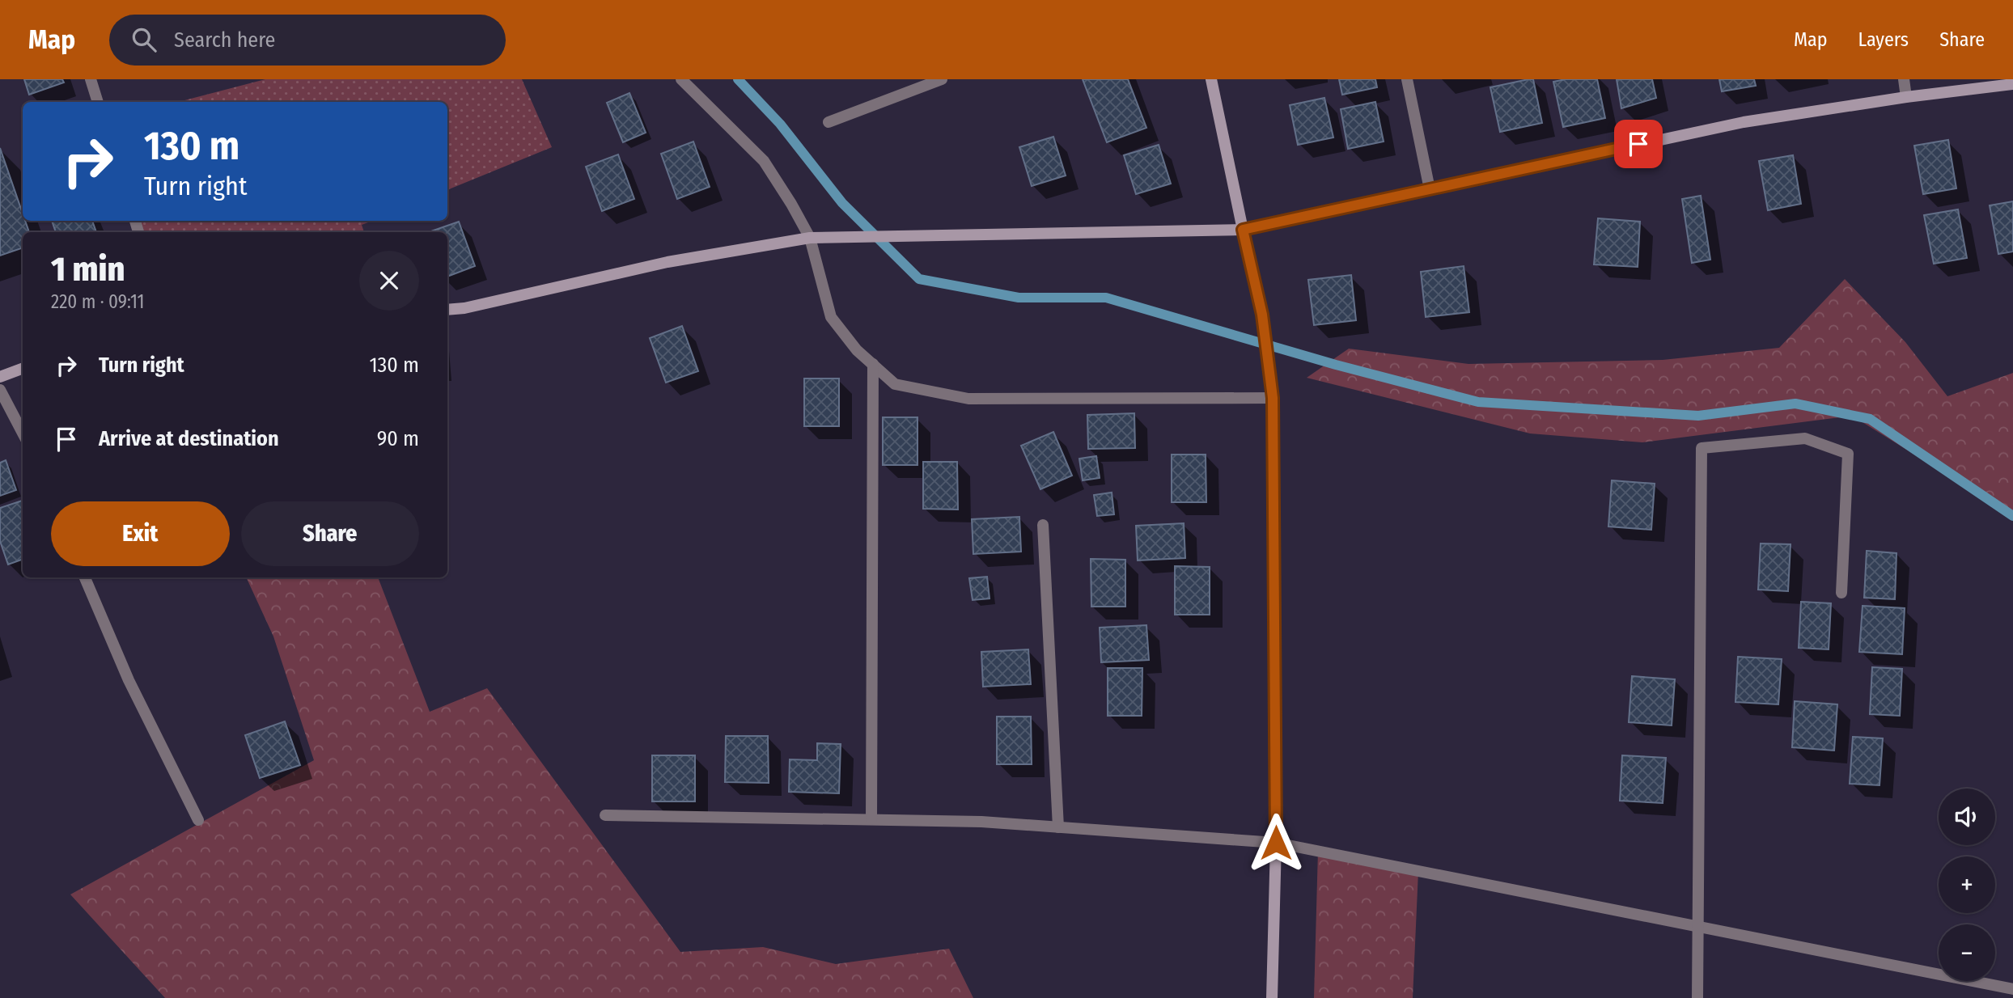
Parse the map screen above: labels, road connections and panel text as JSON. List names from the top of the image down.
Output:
{
  "page": {
    "header": "Map",
    "search": "Search here",
    "nav": ["Map", "Layers", "Share"],
    "turn": ["130 m", "Turn right"],
    "heading": ["1 min", "220 m · 09:11"],
    "list": [
      {
        "name": "Turn right",
        "value": "130 m"
      },
      {
        "name": "Arrive at destination",
        "value": "90 m"
      }
    ],
    "buttons": ["Exit", "Share"],
    "map_buttons": ["+", "−"]
  }
}
